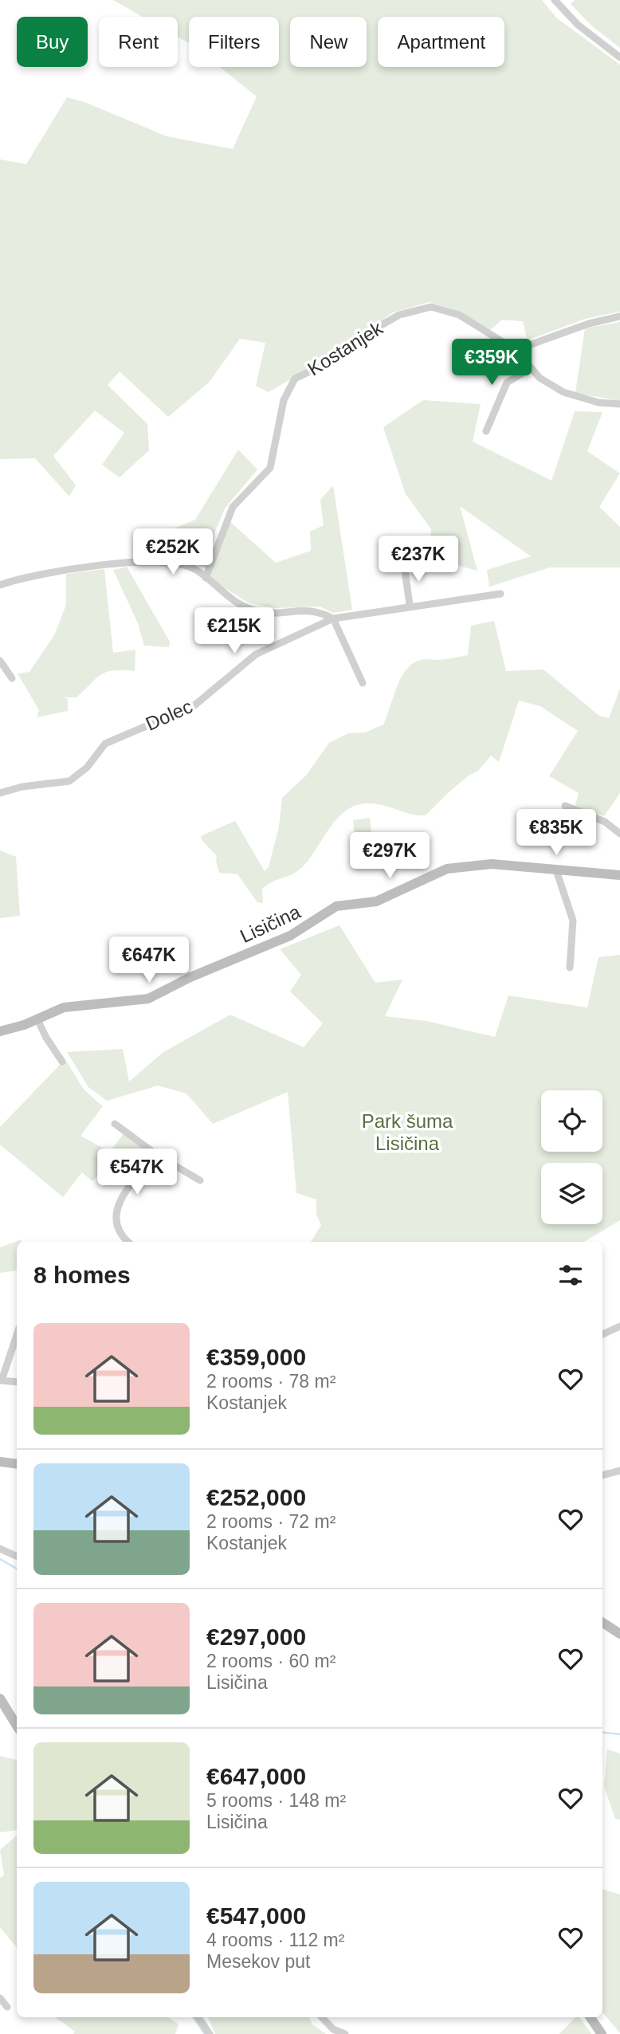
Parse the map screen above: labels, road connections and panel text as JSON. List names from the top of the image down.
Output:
{
  "streets": {
    "street": ["Kostanjek", "Dolec", "Lisičina"]
  },
  "parks": ["Park šuma Lisičina"],
  "page": {
    "chip": [
      "Buy",
      "Rent",
      "Filters",
      "New",
      "Apartment"
    ],
    "price": [
      "€359K",
      "€252K",
      "€237K",
      "€215K",
      "€835K",
      "€297K",
      "€647K",
      "€547K"
    ],
    "heading": "8 homes",
    "list": [
      {
        "name": "€359,000",
        "note": "2 rooms · 78 m² · Kostanjek"
      },
      {
        "name": "€252,000",
        "note": "2 rooms · 72 m² · Kostanjek"
      },
      {
        "name": "€297,000",
        "note": "2 rooms · 60 m² · Lisičina"
      },
      {
        "name": "€647,000",
        "note": "5 rooms · 148 m² · Lisičina"
      },
      {
        "name": "€547,000",
        "note": "4 rooms · 112 m² · Mesekov put"
      }
    ]
  }
}
